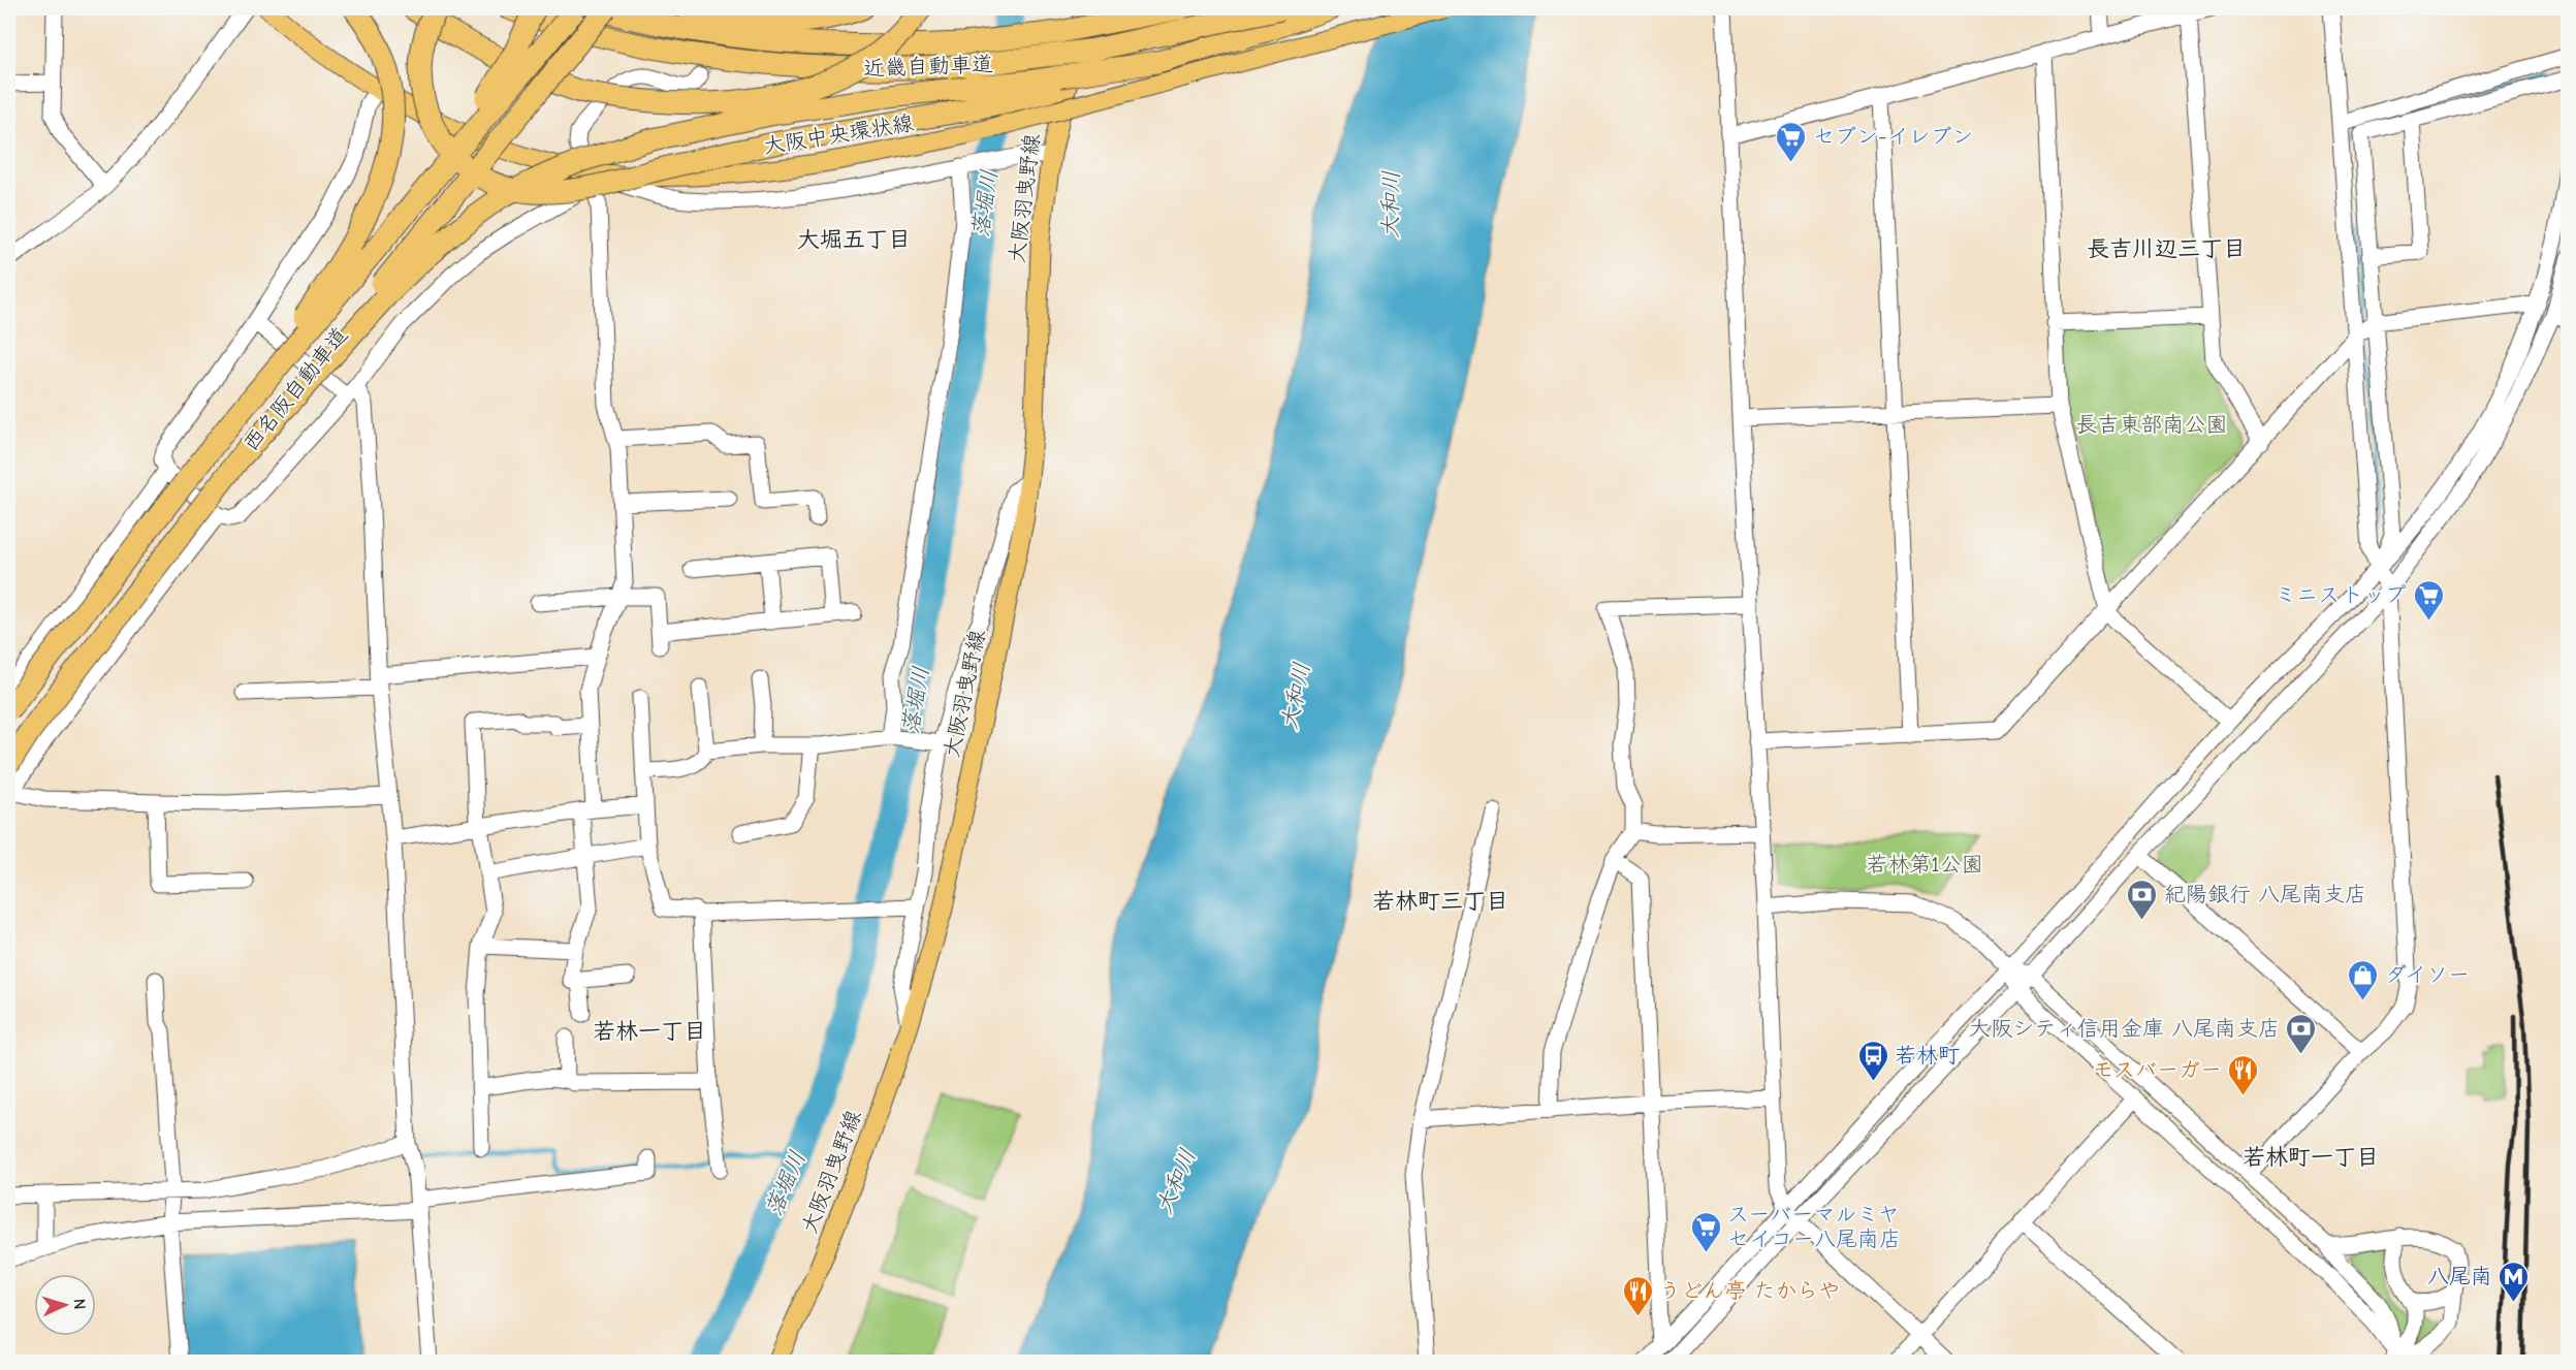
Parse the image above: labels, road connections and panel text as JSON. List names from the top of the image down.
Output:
{
  "streets": {
    "highway": ["近畿自動車道", "西名阪自動車道"],
    "main road": ["大阪中央環状線", "大阪羽曳野線"]
  },
  "crossings": [
    ["近畿自動車道", "西名阪自動車道"]
  ],
  "districts": [
    "大堀五丁目",
    "長吉川辺三丁目",
    "若林町三丁目",
    "若林一丁目",
    "若林町一丁目"
  ],
  "water": ["落堀川", "大和川"],
  "parks": ["長吉東部南公園", "若林第1公園"],
  "places": {
    "supermarket": ["セブン-イレブン", "ミニストップ", "スーバーマルミヤ セイコー八尾南店"],
    "bank": ["紀陽銀行 八尾南支店", "大阪シティ信用金庫 八尾南支店"],
    "shop": ["ダイソー"],
    "bus stop": ["若林町"],
    "restaurant": ["モスバーガー", "うどん亭 たからや"],
    "metro station": ["八尾南"]
  },
  "north": "right"
}
